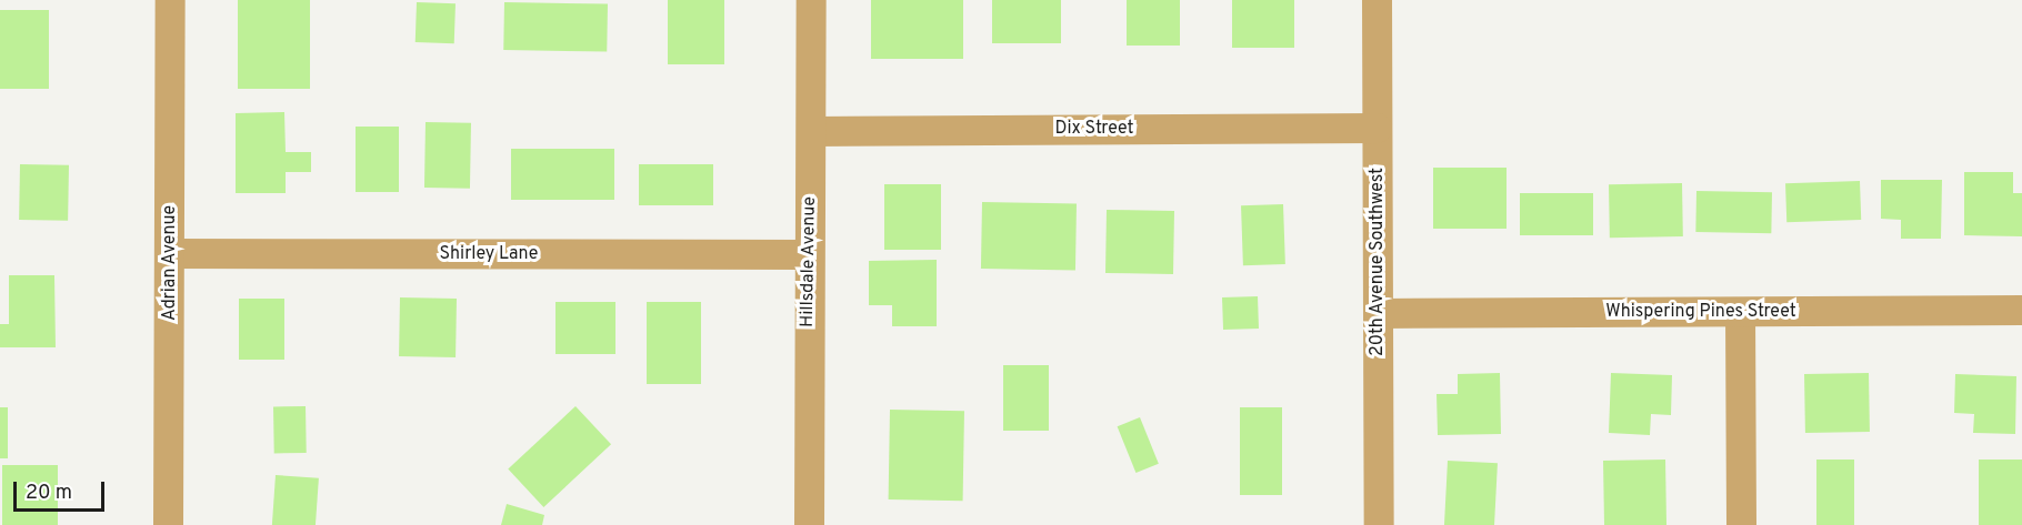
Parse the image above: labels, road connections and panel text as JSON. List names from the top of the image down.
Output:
{
  "streets": {
    "street": [
      "Dix Street",
      "Shirley Lane",
      "Hillsdale Avenue",
      "20th Avenue Southwest",
      "Adrian Avenue",
      "Whispering Pines Street"
    ]
  },
  "crossings": [
    ["Dix Street", "Hillsdale Avenue"],
    ["Dix Street", "20th Avenue Southwest"],
    ["Shirley Lane", "Hillsdale Avenue"],
    ["Shirley Lane", "Adrian Avenue"],
    ["20th Avenue Southwest", "Whispering Pines Street"]
  ],
  "scale_bar": "20 m"
}
